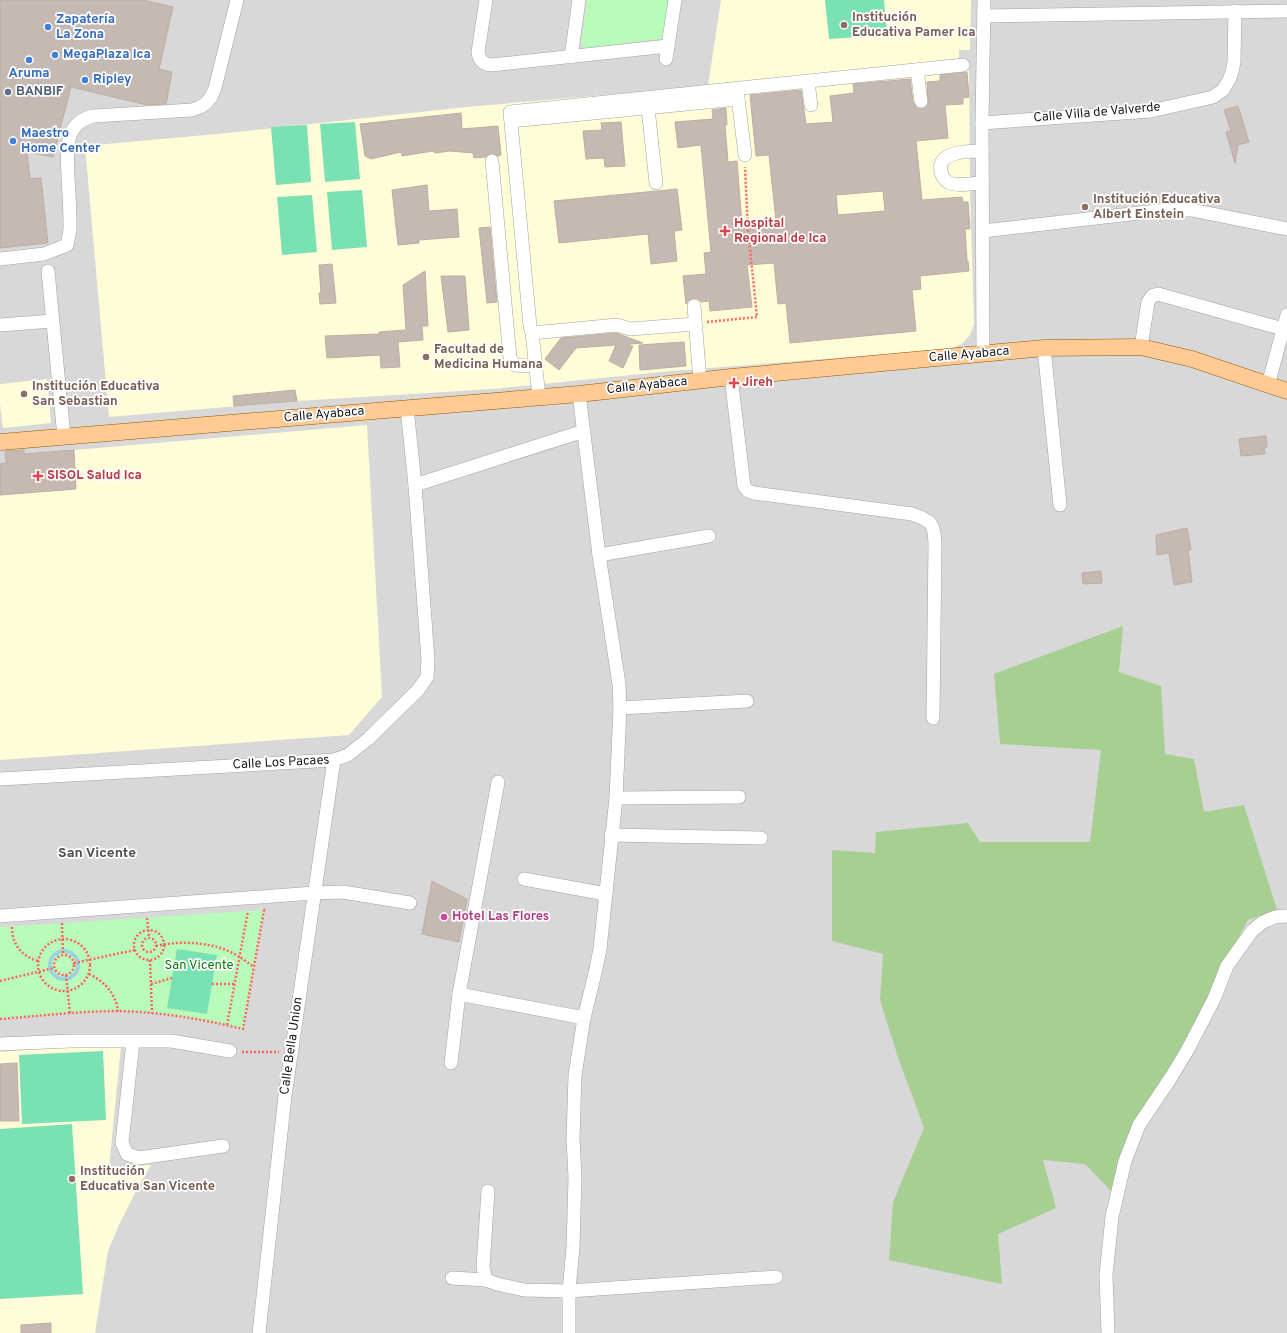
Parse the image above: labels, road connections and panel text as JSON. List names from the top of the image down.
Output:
{
  "streets": {
    "main road": ["Calle Ayabaca"],
    "street": ["Calle Villa de Valverde", "Calle Los Pacaes", "Calle Bella Union"]
  },
  "crossings": [
    ["Calle Ayabaca", "Calle Los Pacaes"],
    ["Calle Los Pacaes", "Calle Bella Union"]
  ],
  "districts": ["San Vicente"],
  "parks": ["San Vicente"],
  "places": {
    "other": [
      "Institución Educativa Pamer Ica",
      "Zapatería La Zona",
      "MegaPlaza Ica",
      "Aruma",
      "Ripley",
      "BANBIF",
      "Maestro Home Center",
      "Institución Educativa Albert Einstein",
      "Facultad de Medicina Humana",
      "Institución Educativa San Sebastian",
      "Hotel Las Flores",
      "Institución Educativa San Vicente"
    ],
    "health": ["Hospital Regional de Ica", "Jireh", "SISOL Salud Ica"]
  }
}
